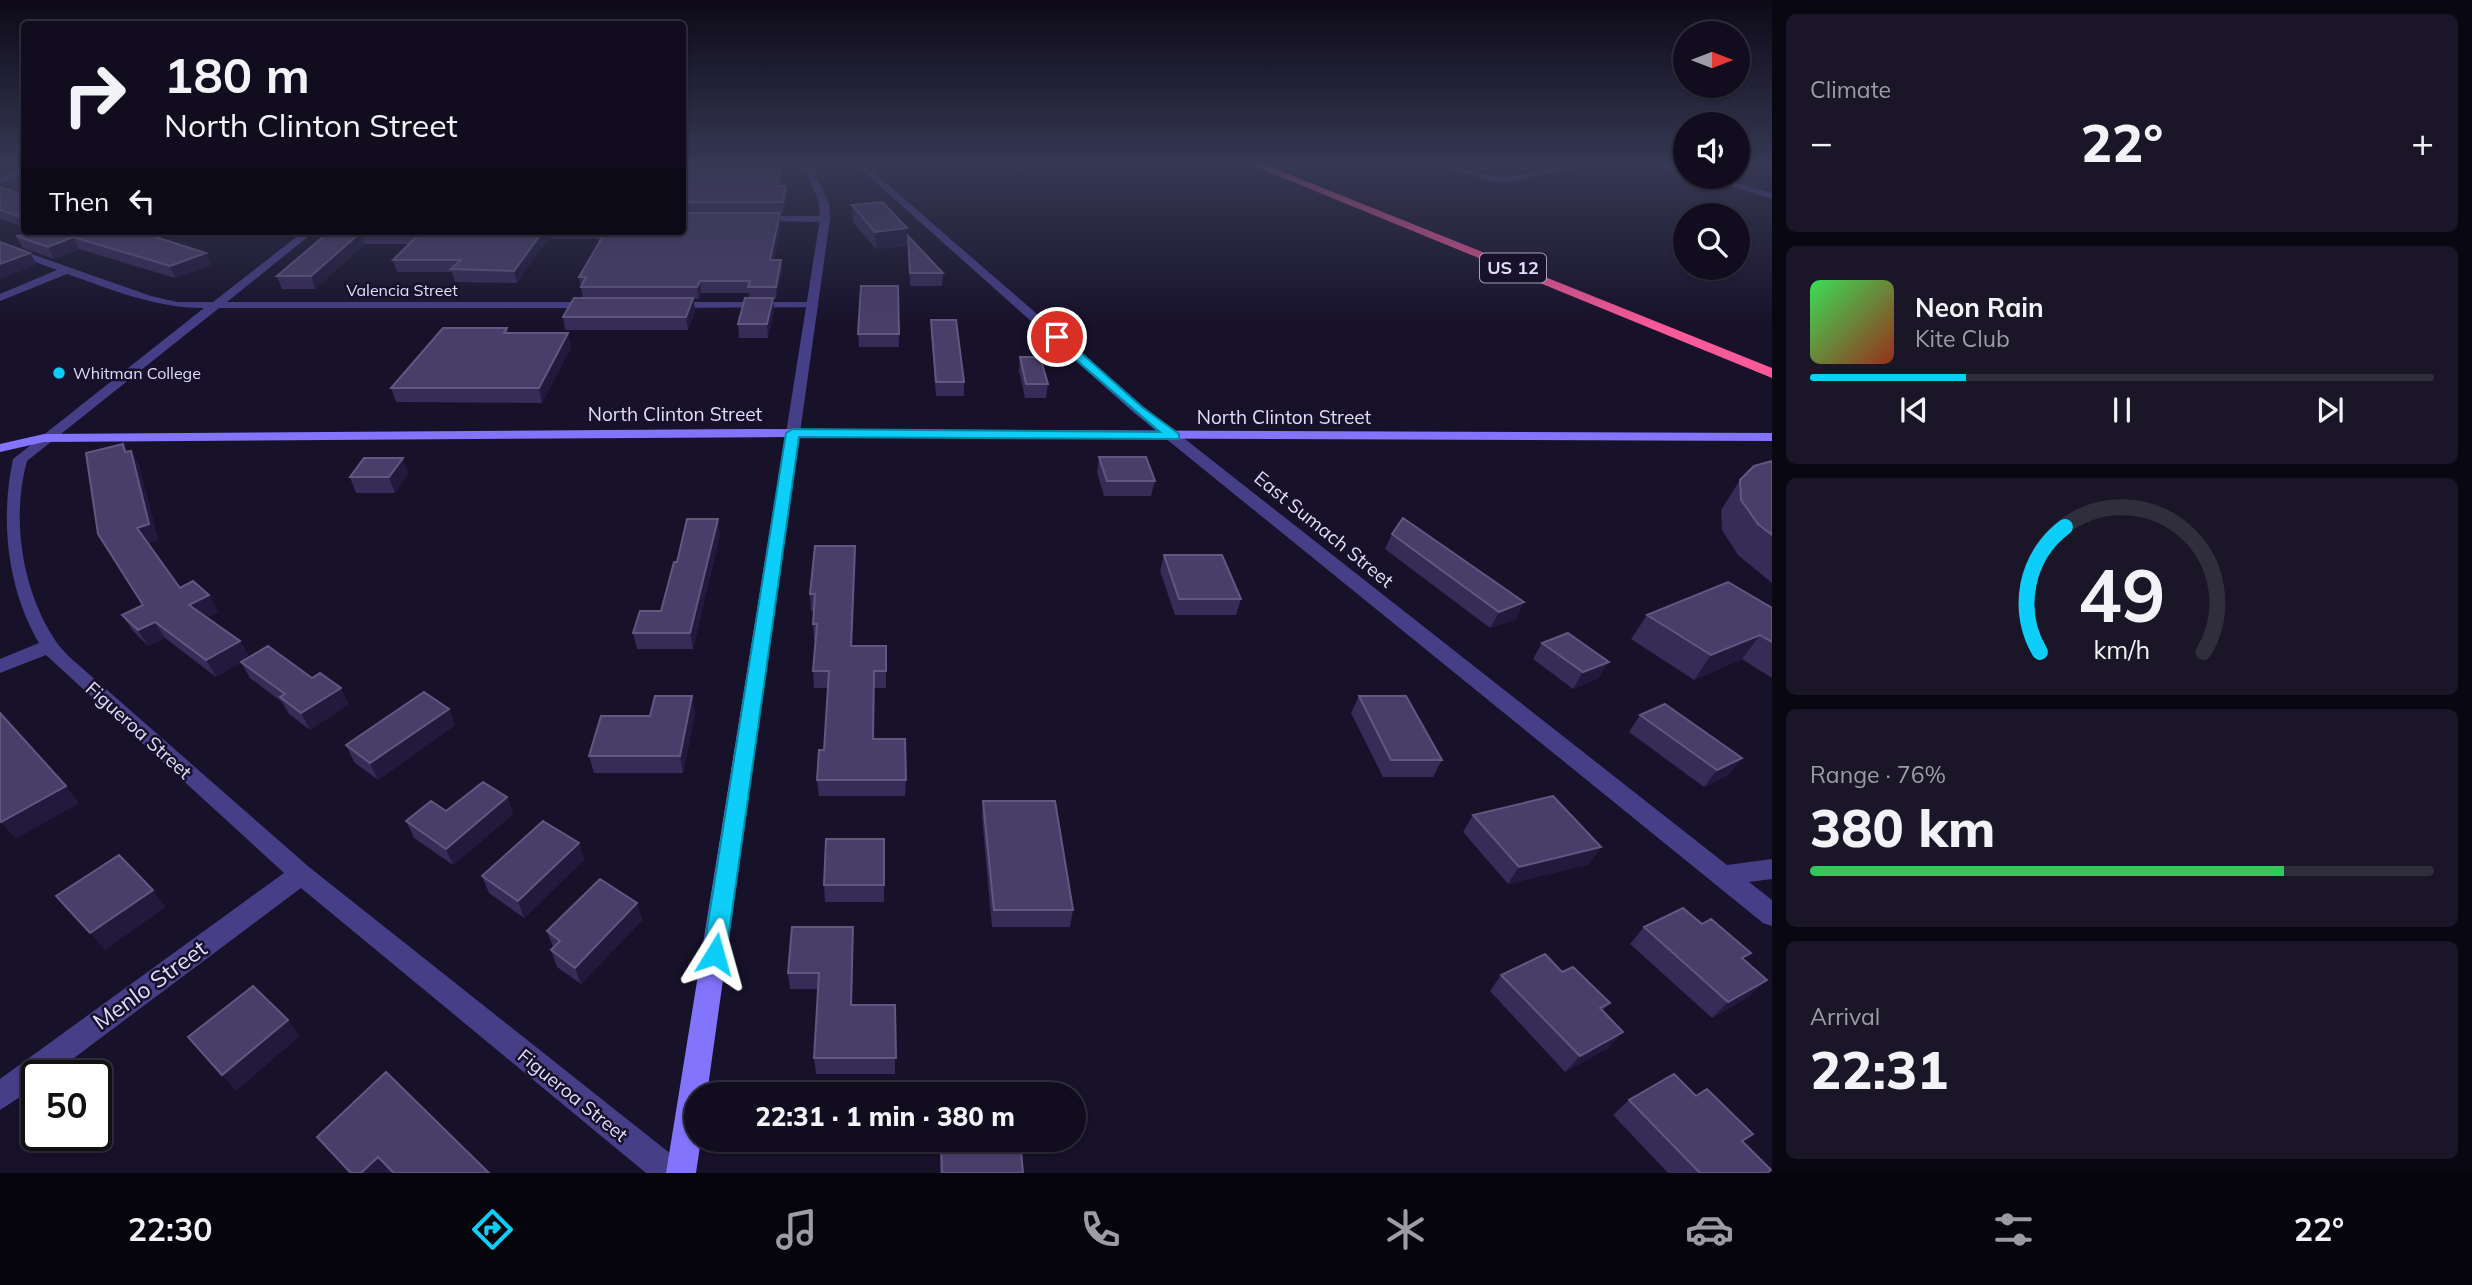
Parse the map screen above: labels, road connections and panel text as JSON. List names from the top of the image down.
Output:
{
  "streets": {
    "highway": ["US 12"],
    "main road": ["North Clinton Street"],
    "street": [
      "Valencia Street",
      "East Sumach Street",
      "Figueroa Street",
      "Menlo Street"
    ]
  },
  "crossings": [
    ["Valencia Street", "Figueroa Street"],
    ["North Clinton Street", "East Sumach Street"],
    ["North Clinton Street", "Figueroa Street"],
    ["Figueroa Street", "Menlo Street"]
  ],
  "places": ["Whitman College"],
  "north": "right",
  "page": {
    "tile": [
      "Climate",
      ["Range · 76%", "380 km"],
      ["Arrival", "22:31"]
    ],
    "turn": ["180 m", "North Clinton Street"],
    "heat": ["−", "22°", "+"],
    "then": "Then",
    "song": ["Neon Rain", "Kite Club"],
    "limit": "50",
    "trip": "22:31 · 1 min · 380 m",
    "tabs": ["22:30", "22°"],
    "gauge": ["49", "km/h"]
  }
}
